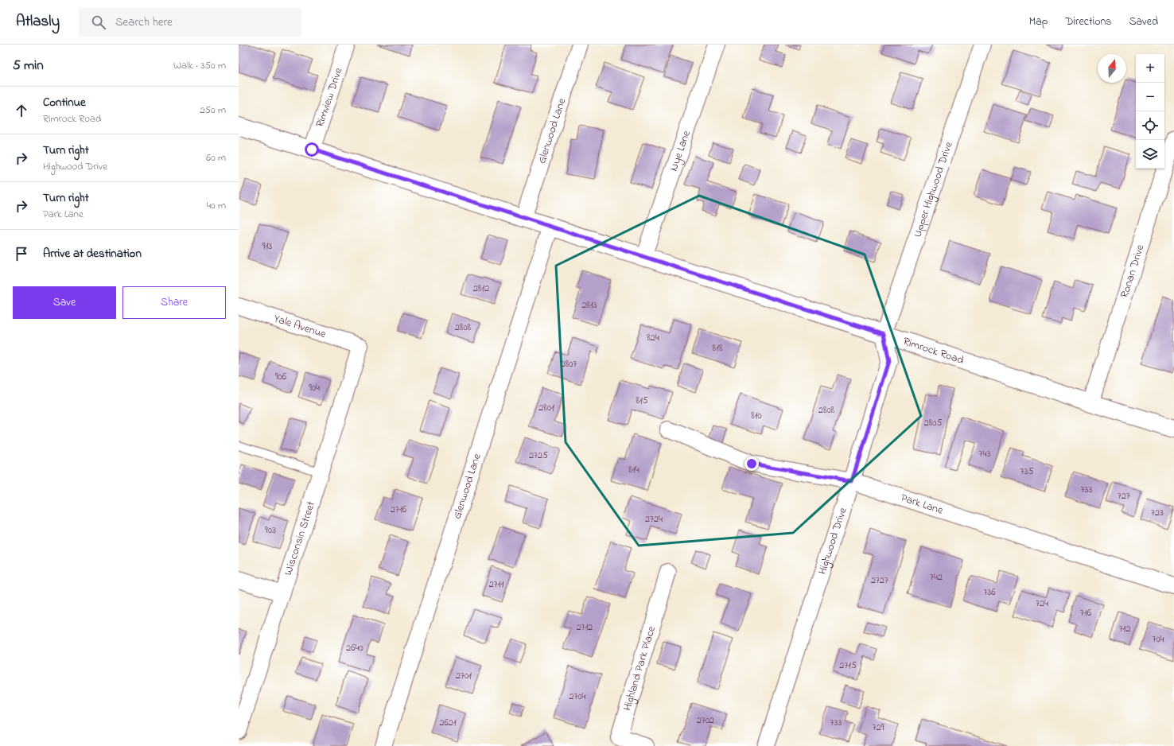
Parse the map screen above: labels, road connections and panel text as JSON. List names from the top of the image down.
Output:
{
  "streets": {
    "main road": ["Rimrock Road"],
    "street": [
      "Rimview Drive",
      "Glenwood Lane",
      "Nye Lane",
      "Upper Highwood Drive",
      "Ronan Drive",
      "Yale Avenue",
      "Park Lane",
      "Wisconsin Street",
      "Highwood Drive",
      "Highland Park Place"
    ]
  },
  "crossings": [
    ["Rimview Drive", "Rimrock Road"],
    ["Glenwood Lane", "Rimrock Road"],
    ["Nye Lane", "Rimrock Road"],
    ["Upper Highwood Drive", "Rimrock Road"],
    ["Upper Highwood Drive", "Highwood Drive"],
    ["Ronan Drive", "Rimrock Road"],
    ["Yale Avenue", "Wisconsin Street"],
    ["Rimrock Road", "Highwood Drive"],
    ["Park Lane", "Highwood Drive"]
  ],
  "house_numbers": [
    "913",
    "2812",
    "2813",
    "2808",
    "824",
    "818",
    "2807",
    "906",
    "904",
    "815",
    "2801",
    "2808",
    "810",
    "2805",
    "743",
    "2725",
    "814",
    "735",
    "733",
    "727",
    "2716",
    "723",
    "2724",
    "903",
    "742",
    "2727",
    "2711",
    "736",
    "724",
    "716",
    "2712",
    "712",
    "704",
    "2640",
    "2715",
    "2701",
    "2704",
    "2702",
    "2621",
    "733",
    "729"
  ],
  "north": "top",
  "page": {
    "header": "Atlasly",
    "search": "Search here",
    "nav": ["Map", "Directions", "Saved"],
    "heading": ["5 min", "Walk · 350 m"],
    "map_buttons": ["+", "−"],
    "list": [
      ["Continue", "Rimrock Road", "250 m"],
      ["Turn right", "Highwood Drive", "60 m"],
      ["Turn right", "Park Lane", "40 m"],
      "Arrive at destination"
    ],
    "buttons": ["Save", "Share"]
  }
}
